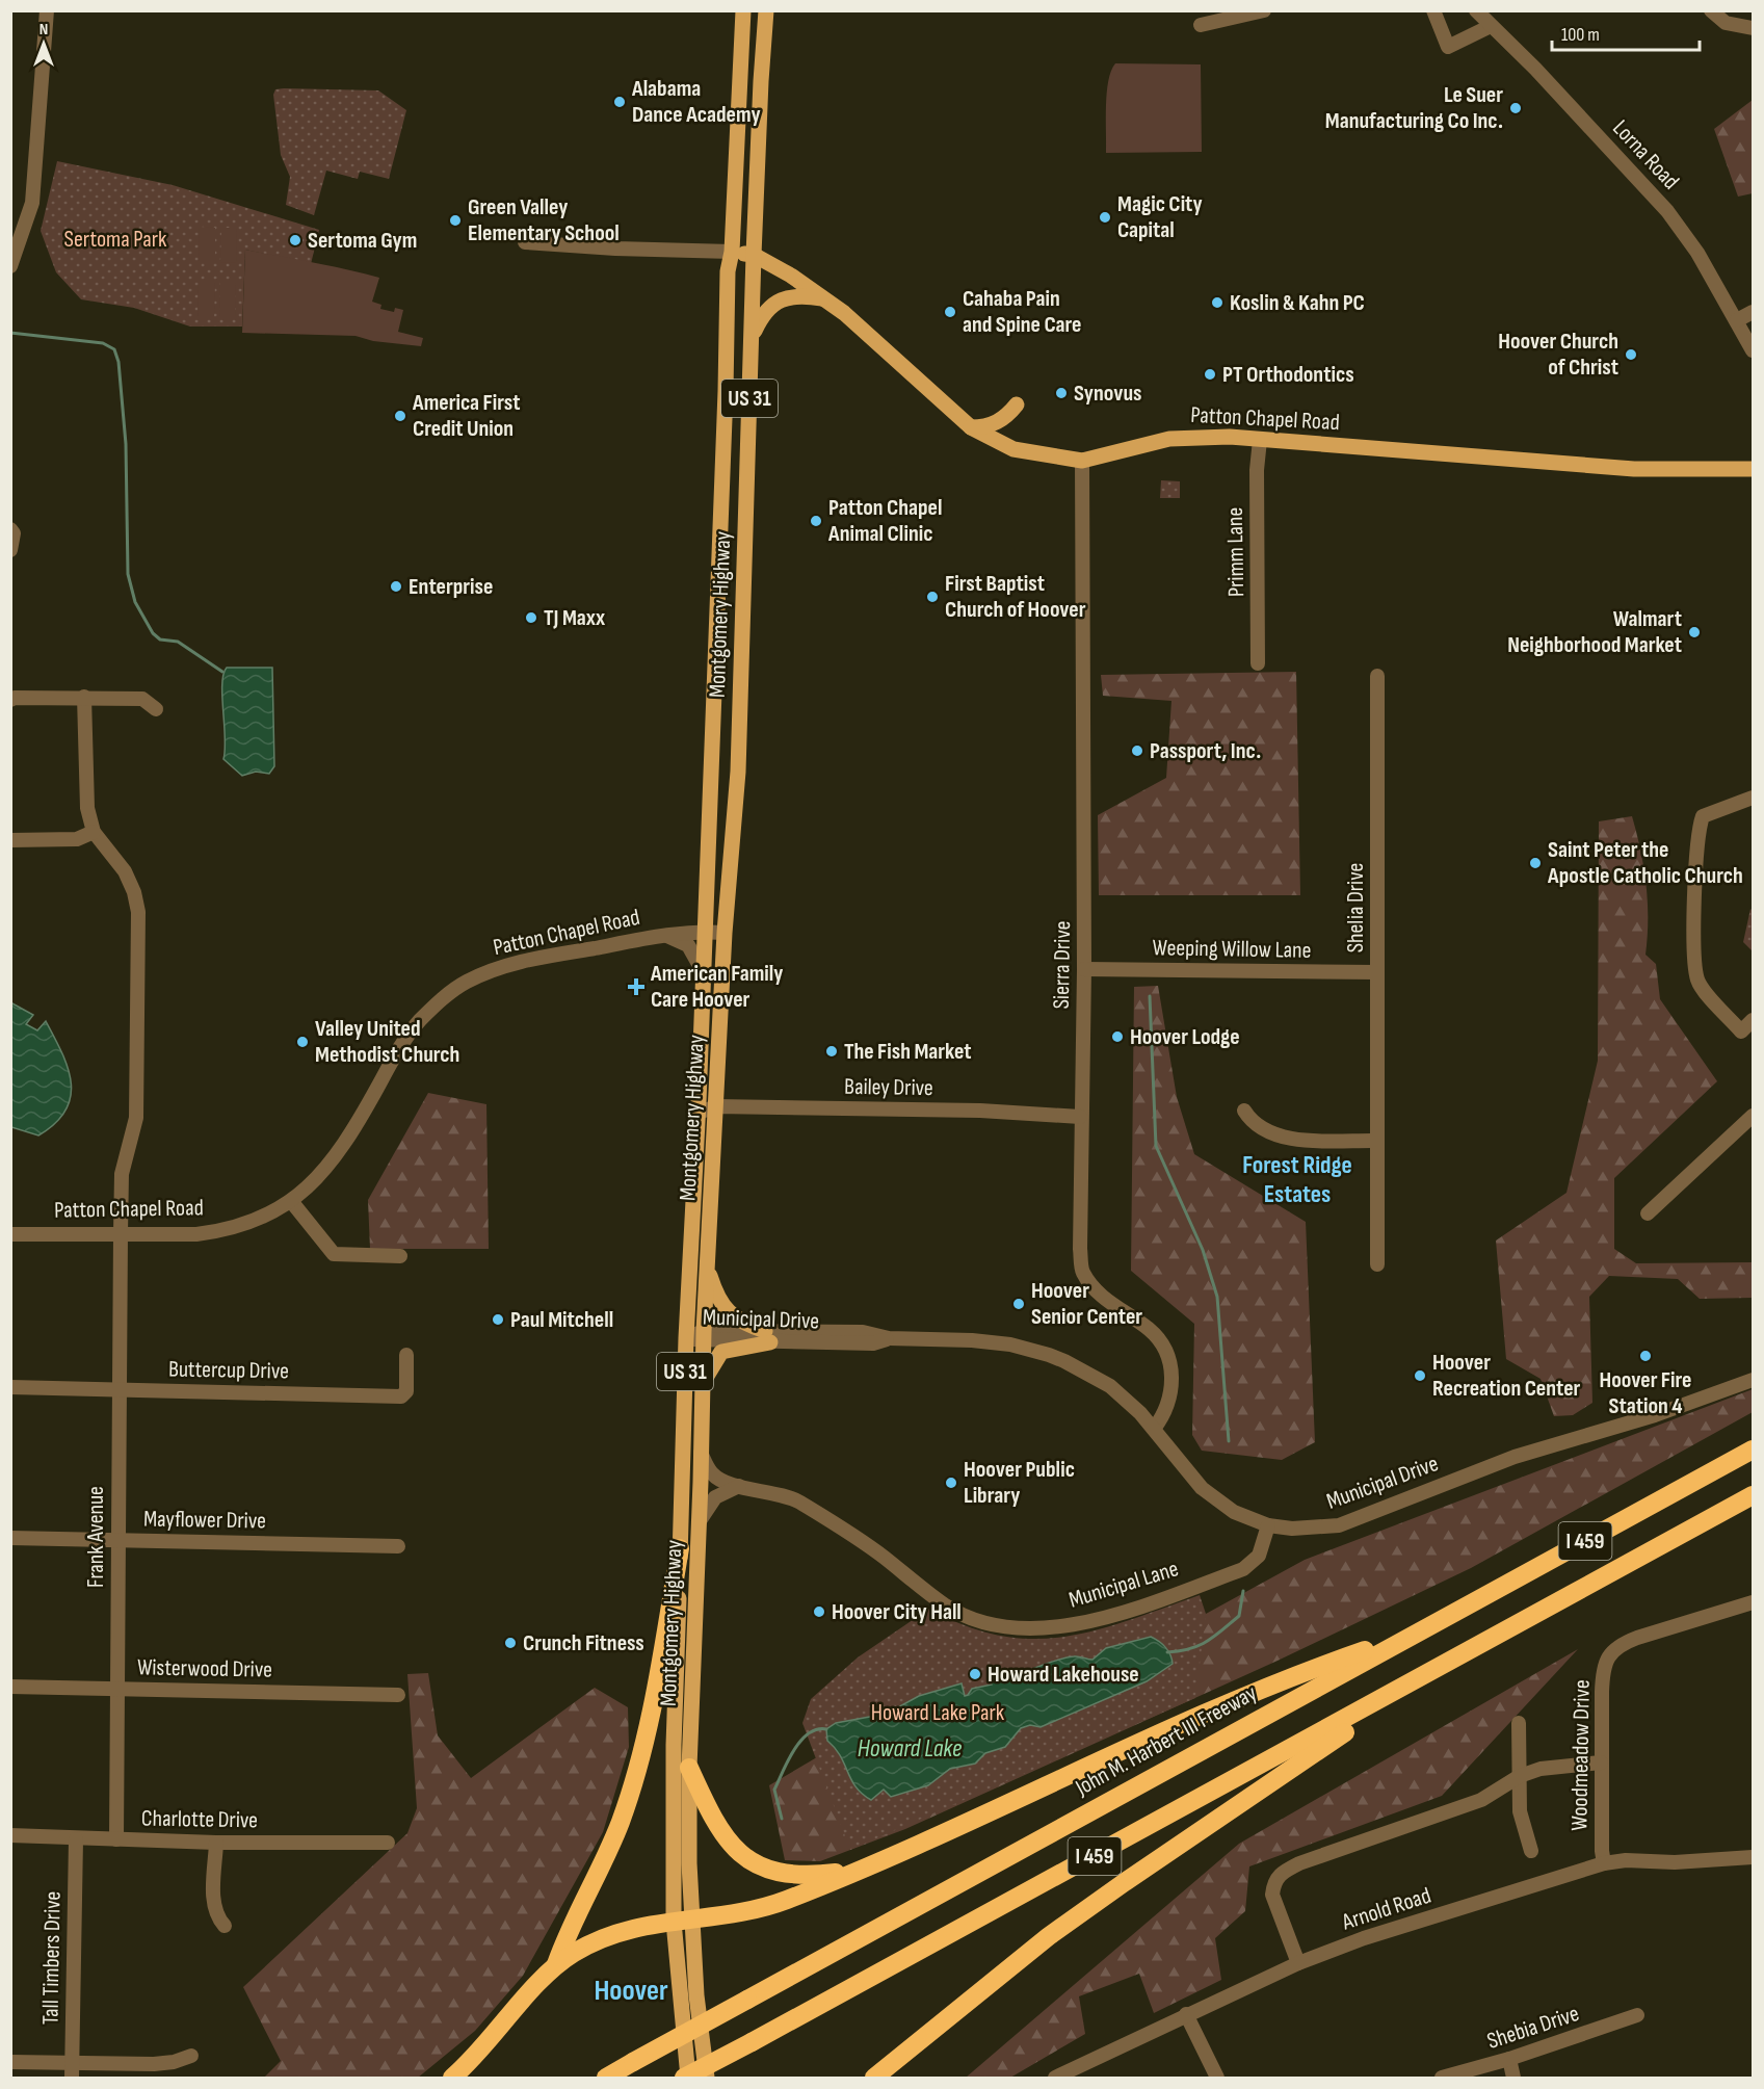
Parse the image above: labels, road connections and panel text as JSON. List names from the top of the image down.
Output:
{
  "streets": {
    "highway": ["I 459", "John M. Harbert III Freeway"],
    "main road": ["US 31", "Patton Chapel Road", "Montgomery Highway"],
    "street": [
      "Lorna Road",
      "Primm Lane",
      "Shelia Drive",
      "Weeping Willow Lane",
      "Sierra Drive",
      "Bailey Drive",
      "Municipal Drive",
      "Buttercup Drive",
      "Mayflower Drive",
      "Frank Avenue",
      "Municipal Lane",
      "Wisterwood Drive",
      "Woodmeadow Drive",
      "Charlotte Drive",
      "Arnold Road",
      "Tall Timbers Drive",
      "Shebia Drive"
    ]
  },
  "crossings": [
    ["Patton Chapel Road", "Primm Lane"],
    ["Patton Chapel Road", "Montgomery Highway"],
    ["Patton Chapel Road", "Sierra Drive"],
    ["Patton Chapel Road", "Frank Avenue"],
    ["Montgomery Highway", "Bailey Drive"],
    ["Montgomery Highway", "Municipal Drive"],
    ["Montgomery Highway", "I 459"],
    ["Montgomery Highway", "Municipal Lane"],
    ["Shelia Drive", "Weeping Willow Lane"],
    ["Weeping Willow Lane", "Sierra Drive"],
    ["Sierra Drive", "Bailey Drive"],
    ["Sierra Drive", "Municipal Drive"],
    ["Municipal Drive", "Municipal Lane"],
    ["Buttercup Drive", "Frank Avenue"],
    ["Mayflower Drive", "Frank Avenue"],
    ["Frank Avenue", "Wisterwood Drive"],
    ["Frank Avenue", "Charlotte Drive"],
    ["Woodmeadow Drive", "Arnold Road"],
    ["Charlotte Drive", "Tall Timbers Drive"]
  ],
  "districts": ["Forest Ridge Estates", "Hoover"],
  "water": ["Howard Lake"],
  "parks": ["Sertoma Park", "Howard Lake Park"],
  "places": {
    "other": [
      "Alabama Dance Academy",
      "Le Suer Manufacturing Co Inc.",
      "Magic City Capital",
      "Green Valley Elementary School",
      "Sertoma Gym",
      "Koslin & Kahn PC",
      "Cahaba Pain and Spine Care",
      "Hoover Church of Christ",
      "PT Orthodontics",
      "Synovus",
      "America First Credit Union",
      "Patton Chapel Animal Clinic",
      "Enterprise",
      "First Baptist Church of Hoover",
      "TJ Maxx",
      "Walmart Neighborhood Market",
      "Passport, Inc.",
      "Saint Peter the Apostle Catholic Church",
      "Hoover Lodge",
      "Valley United Methodist Church",
      "The Fish Market",
      "Hoover Senior Center",
      "Paul Mitchell",
      "Hoover Fire Station 4",
      "Hoover Recreation Center",
      "Hoover Public Library",
      "Hoover City Hall",
      "Crunch Fitness",
      "Howard Lakehouse"
    ],
    "health": ["American Family Care Hoover"]
  },
  "scale_bar": "100 m",
  "north": "top"
}
